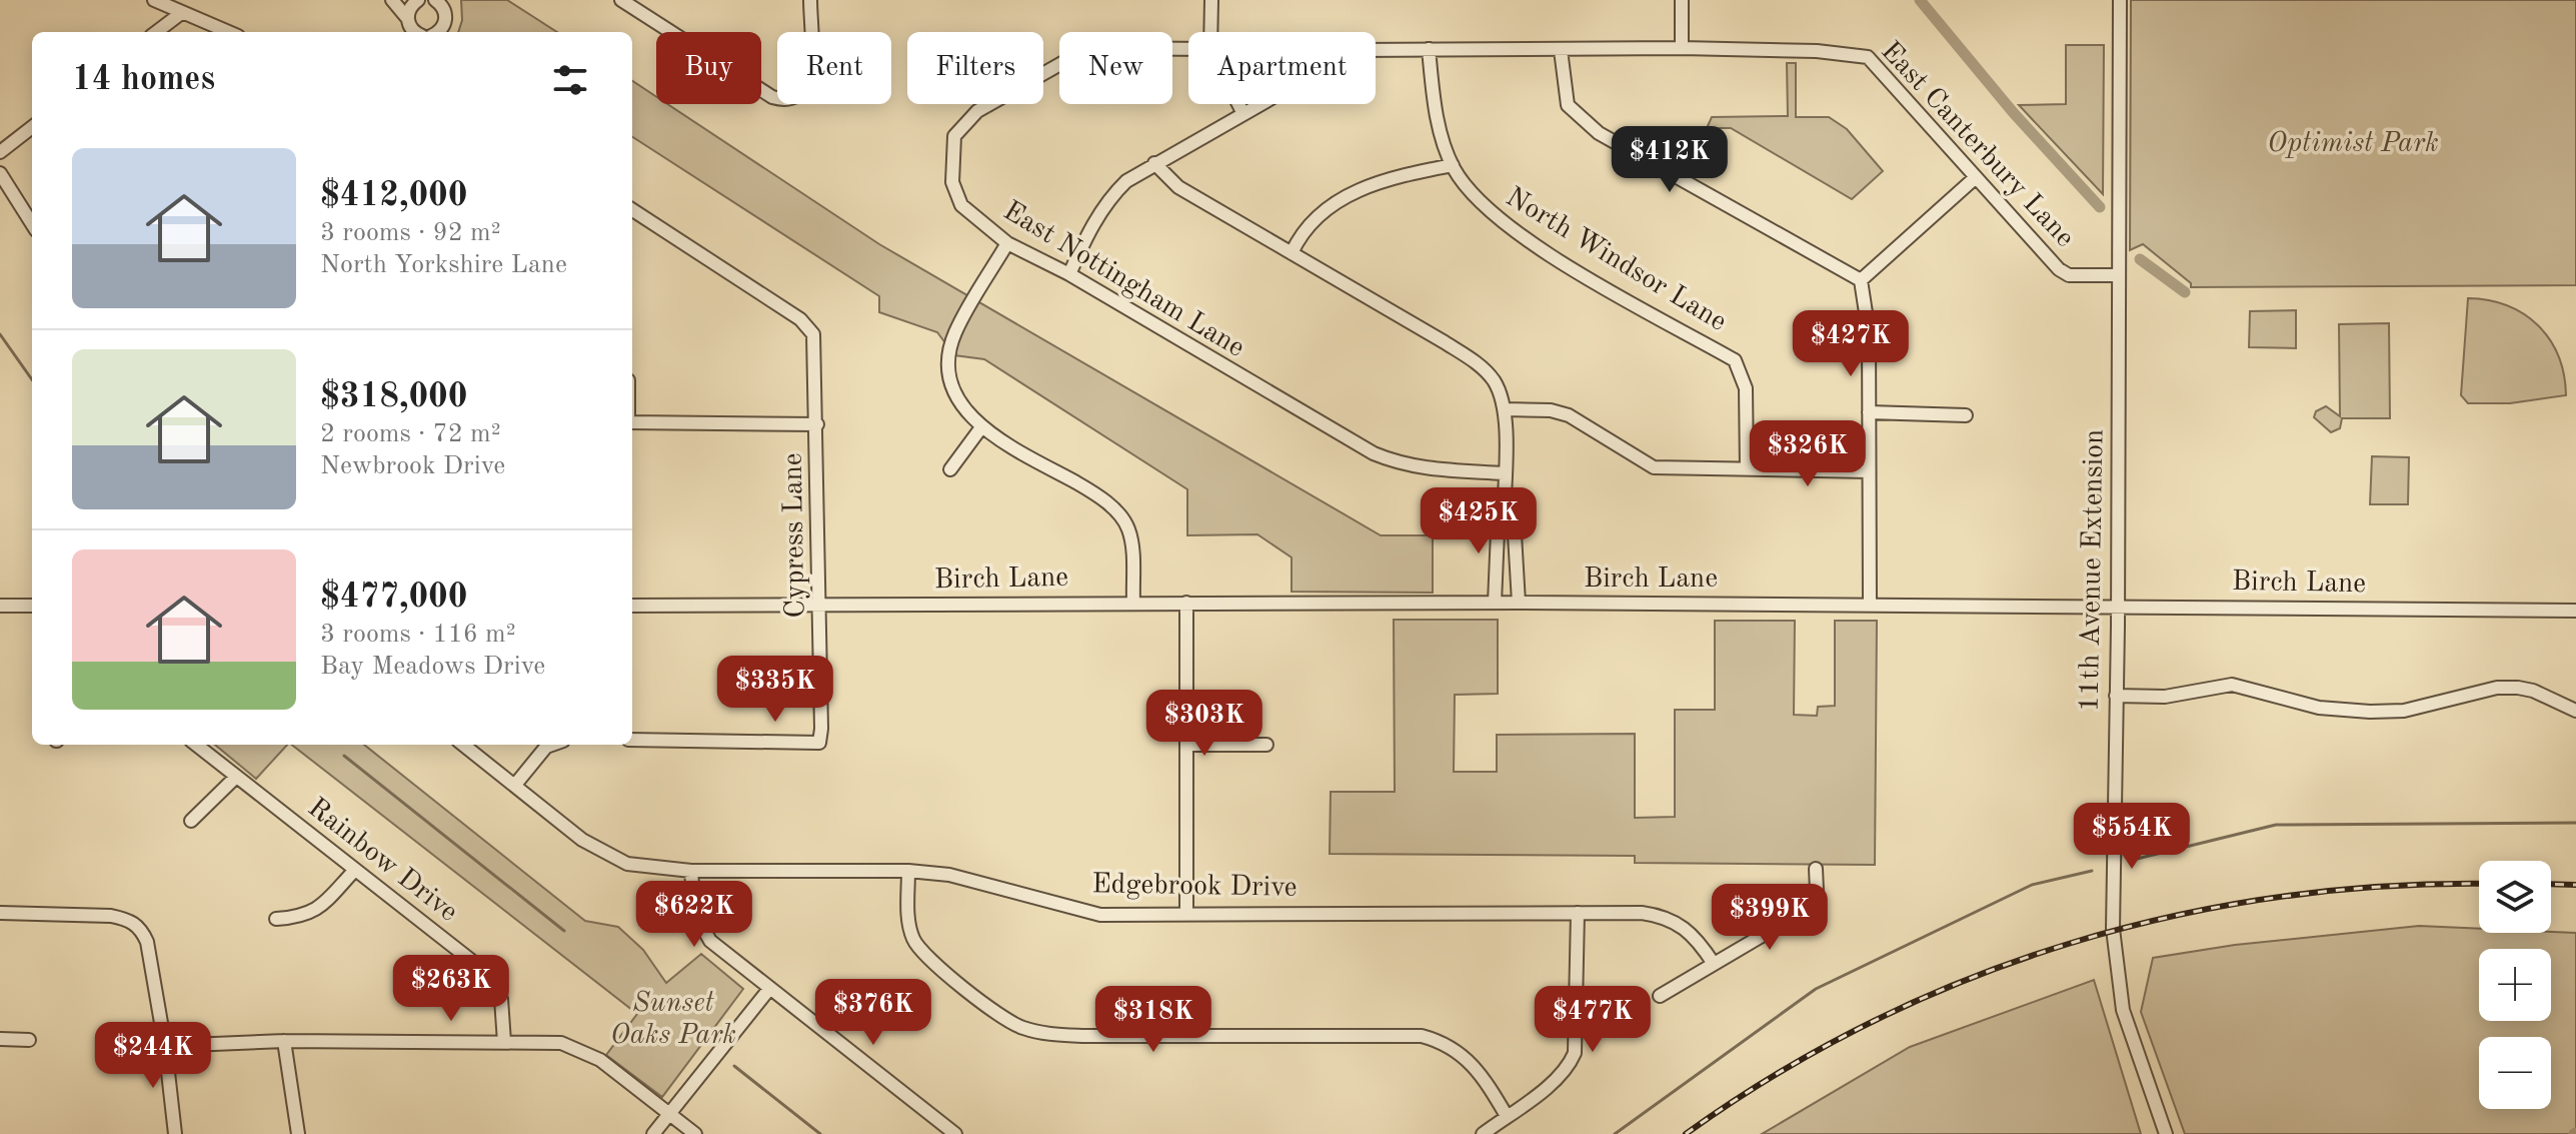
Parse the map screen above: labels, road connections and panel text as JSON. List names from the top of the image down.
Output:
{
  "streets": {
    "street": [
      "East Canterbury Lane",
      "North Windsor Lane",
      "East Nottingham Lane",
      "Cypress Lane",
      "11th Avenue Extension",
      "Birch Lane",
      "Rainbow Drive",
      "Edgebrook Drive"
    ]
  },
  "crossings": [
    ["East Canterbury Lane", "North Windsor Lane"],
    ["East Canterbury Lane", "East Nottingham Lane"],
    ["East Canterbury Lane", "11th Avenue Extension"],
    ["Cypress Lane", "Birch Lane"],
    ["11th Avenue Extension", "Birch Lane"]
  ],
  "parks": ["Optimist Park", "Sunset Oaks Park"],
  "page": {
    "chip": [
      "Buy",
      "Rent",
      "Filters",
      "New",
      "Apartment"
    ],
    "heading": "14 homes",
    "price": [
      "$412K",
      "$427K",
      "$326K",
      "$425K",
      "$335K",
      "$303K",
      "$554K",
      "$622K",
      "$399K",
      "$263K",
      "$376K",
      "$318K",
      "$477K",
      "$244K"
    ],
    "list": [
      {
        "name": "$412,000",
        "note": "3 rooms · 92 m² · North Yorkshire Lane"
      },
      {
        "name": "$318,000",
        "note": "2 rooms · 72 m² · Newbrook Drive"
      },
      {
        "name": "$477,000",
        "note": "3 rooms · 116 m² · Bay Meadows Drive"
      }
    ],
    "map_buttons": ["+", "−"]
  }
}
